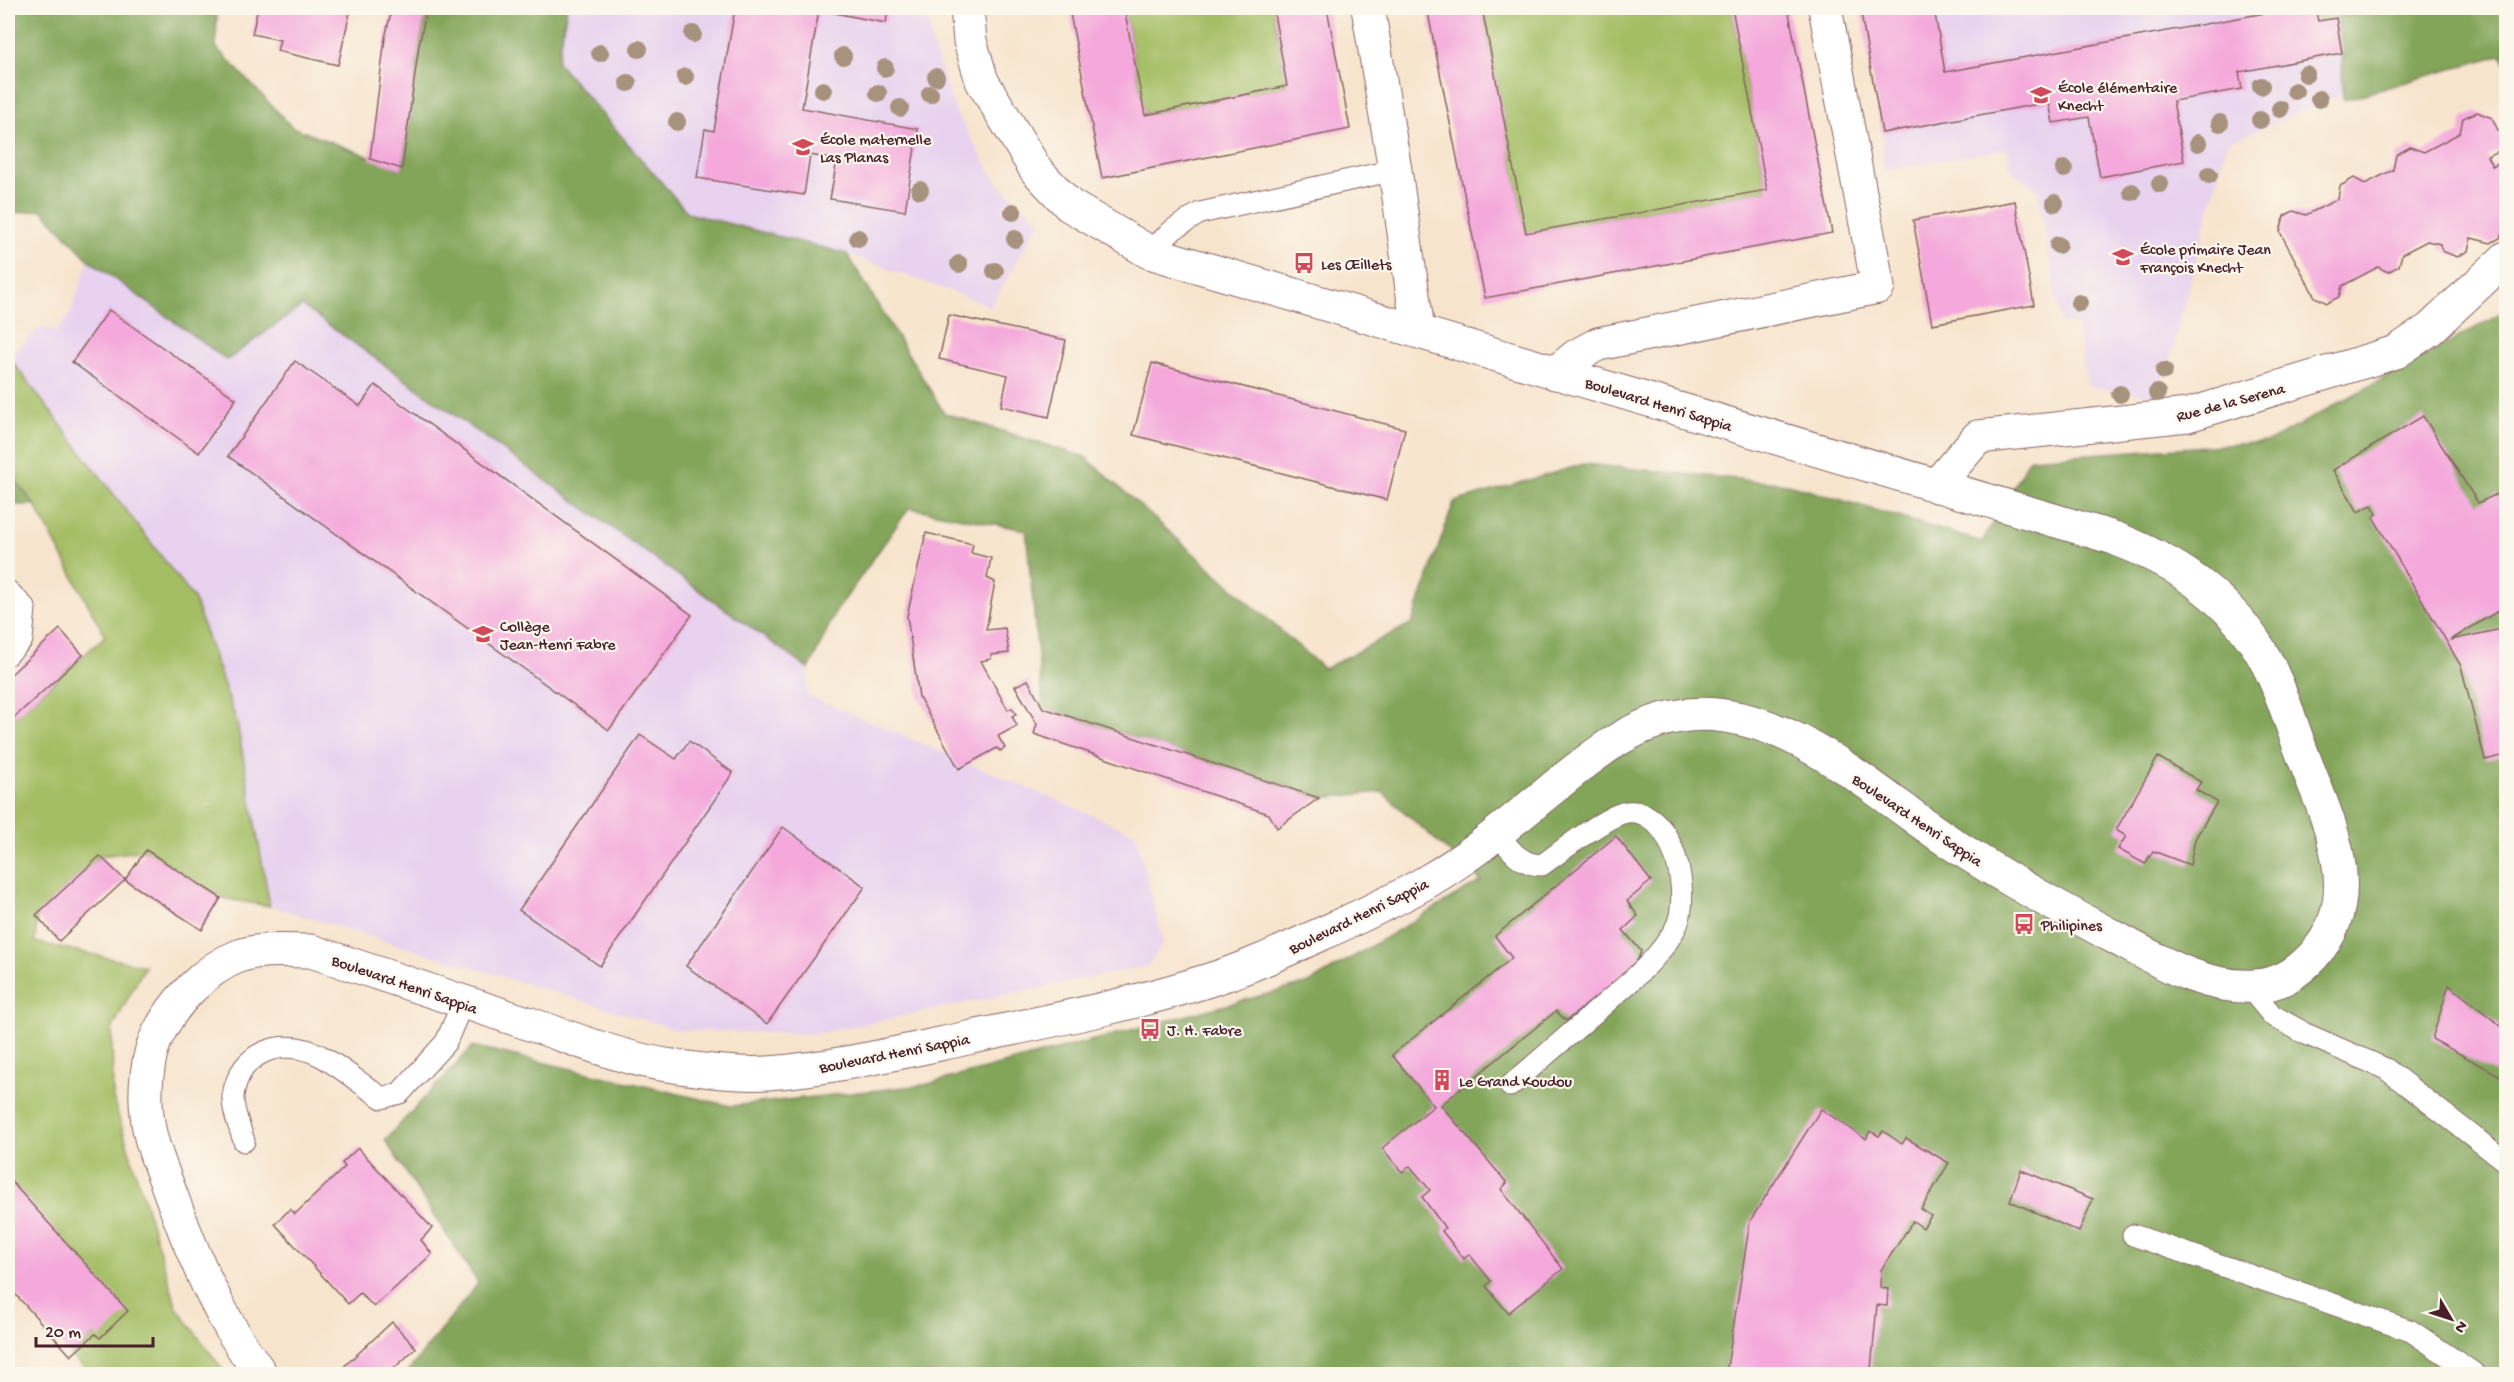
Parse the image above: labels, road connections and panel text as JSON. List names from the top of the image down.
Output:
{
  "streets": {
    "street": ["Rue de la Serena", "Boulevard Henri Sappia"]
  },
  "crossings": [
    ["Rue de la Serena", "Boulevard Henri Sappia"]
  ],
  "places": {
    "school or university": [
      "École élémentaire Knecht",
      "École maternelle Las Planas",
      "École primaire Jean François Knecht",
      "Collège Jean-Henri Fabre"
    ],
    "bus stop": ["Les Œillets", "Philipines", "J. H. Fabre"],
    "building": ["Le Grand Koudou"]
  },
  "scale_bar": "20 m",
  "north": "bottom right"
}
